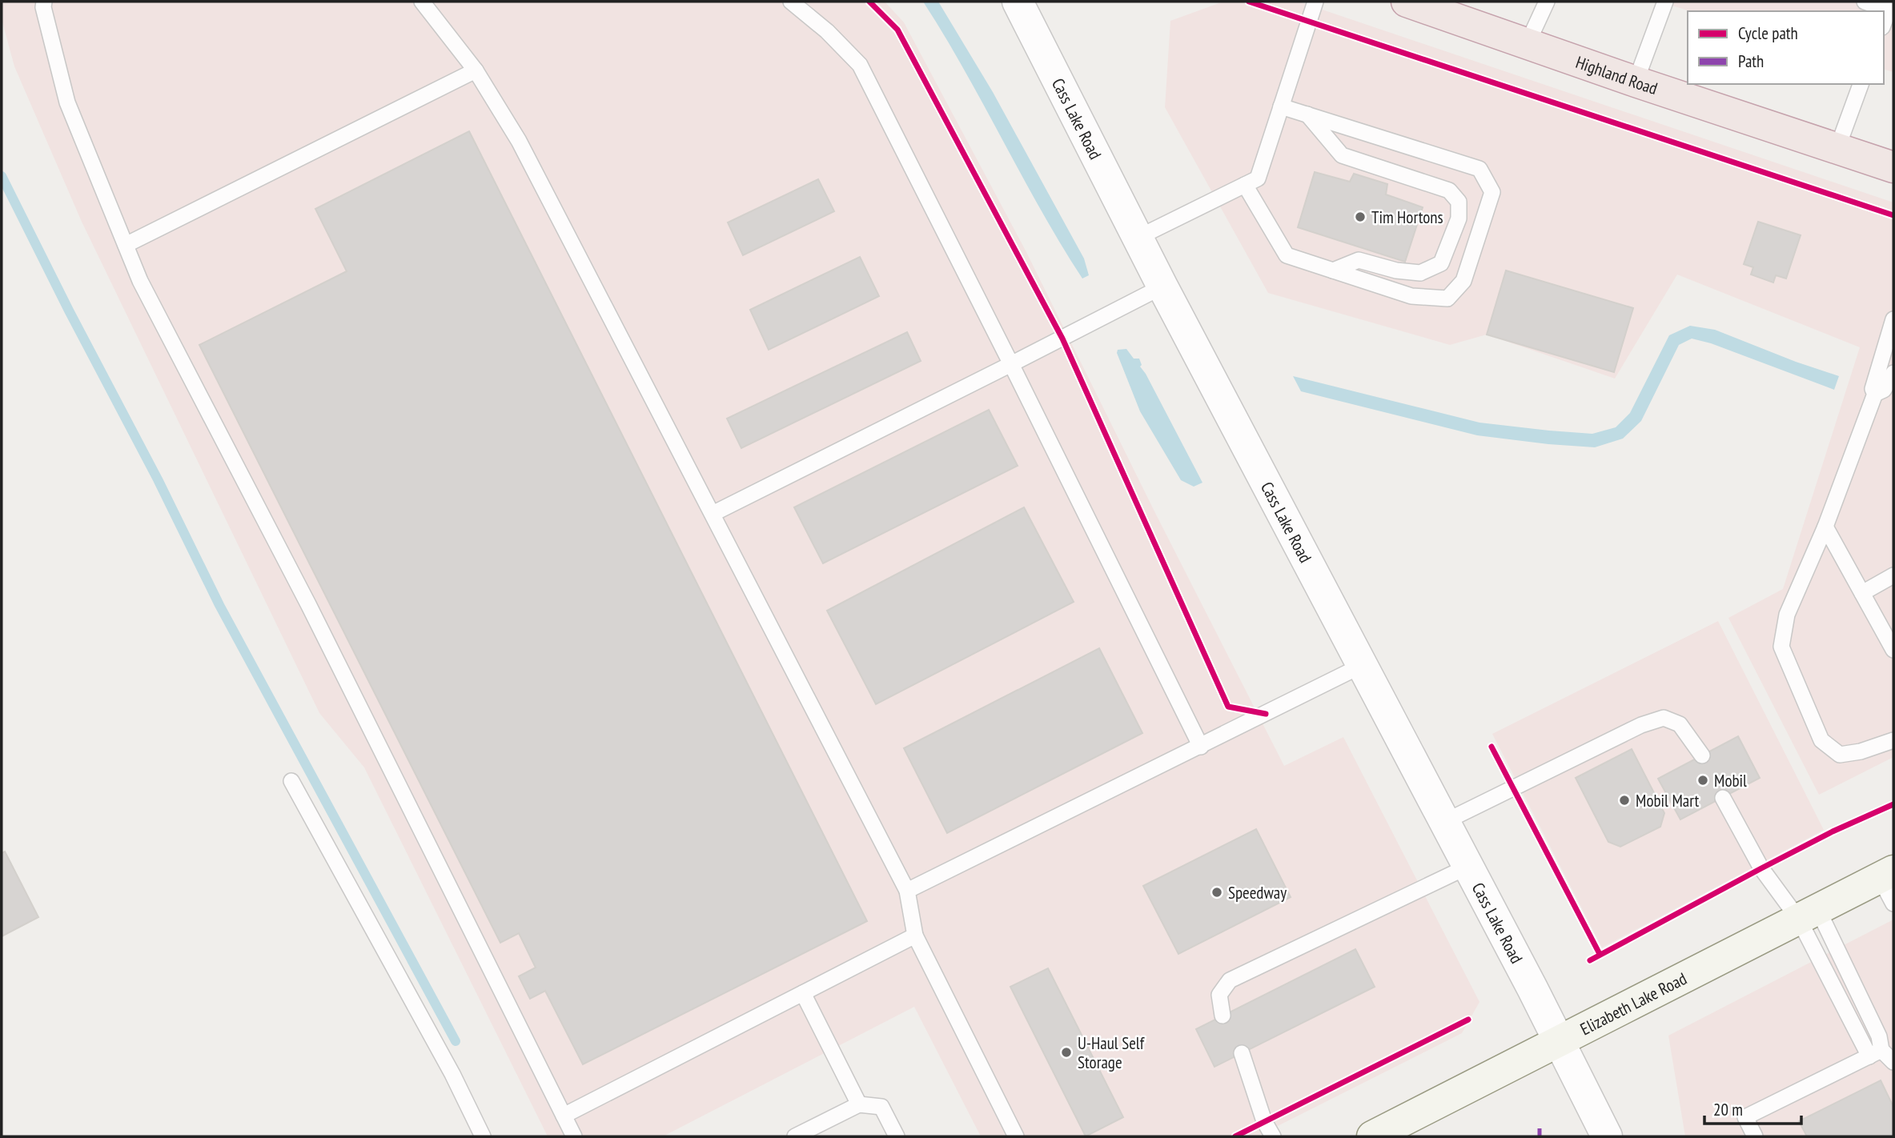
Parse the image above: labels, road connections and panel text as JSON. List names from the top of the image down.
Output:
{
  "streets": {
    "highway": ["Highland Road"],
    "main road": ["Elizabeth Lake Road"],
    "street": ["Cass Lake Road"]
  },
  "crossings": [
    ["Cass Lake Road", "Elizabeth Lake Road"]
  ],
  "places": [
    "Tim Hortons",
    "Mobil",
    "Mobil Mart",
    "Speedway",
    "U-Haul Self Storage"
  ],
  "legend": ["Cycle path", "Path"],
  "scale_bar": "20 m"
}
